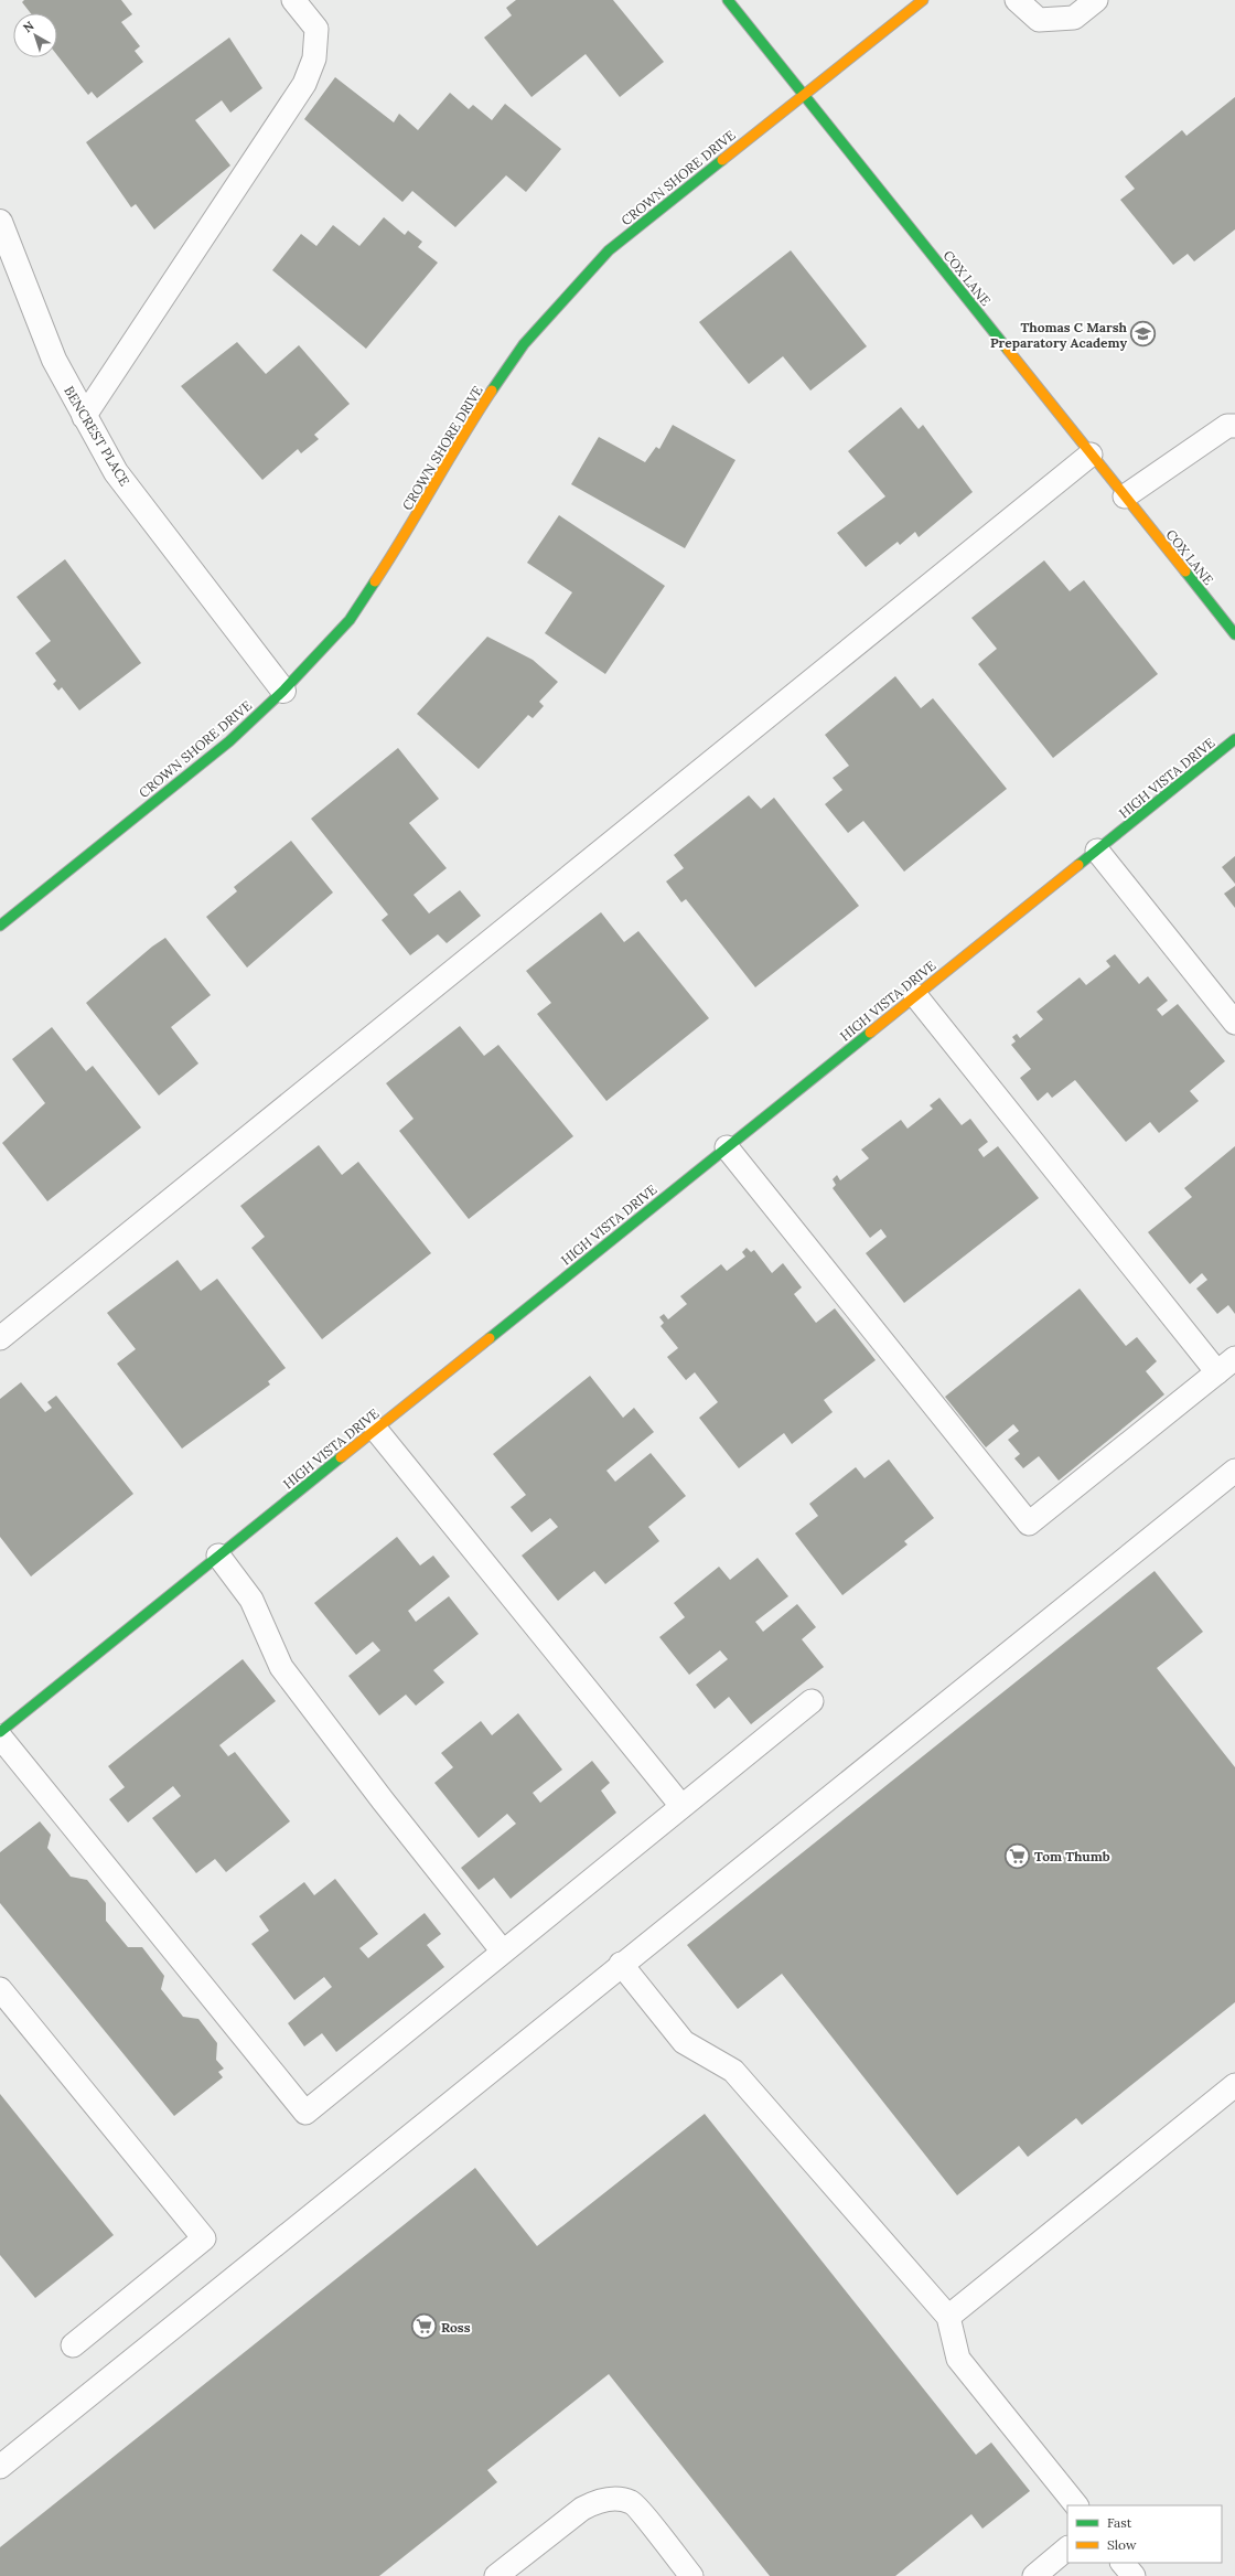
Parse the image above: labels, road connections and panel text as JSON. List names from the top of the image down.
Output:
{
  "streets": {
    "street": [
      "CROWN SHORE DRIVE",
      "COX LANE",
      "BENCREST PLACE",
      "HIGH VISTA DRIVE"
    ]
  },
  "crossings": [
    ["CROWN SHORE DRIVE", "COX LANE"],
    ["CROWN SHORE DRIVE", "BENCREST PLACE"]
  ],
  "places": {
    "school or university": ["Thomas C Marsh Preparatory Academy"],
    "supermarket": ["Tom Thumb", "Ross"]
  },
  "legend": ["Fast", "Slow"],
  "north": "top left"
}
